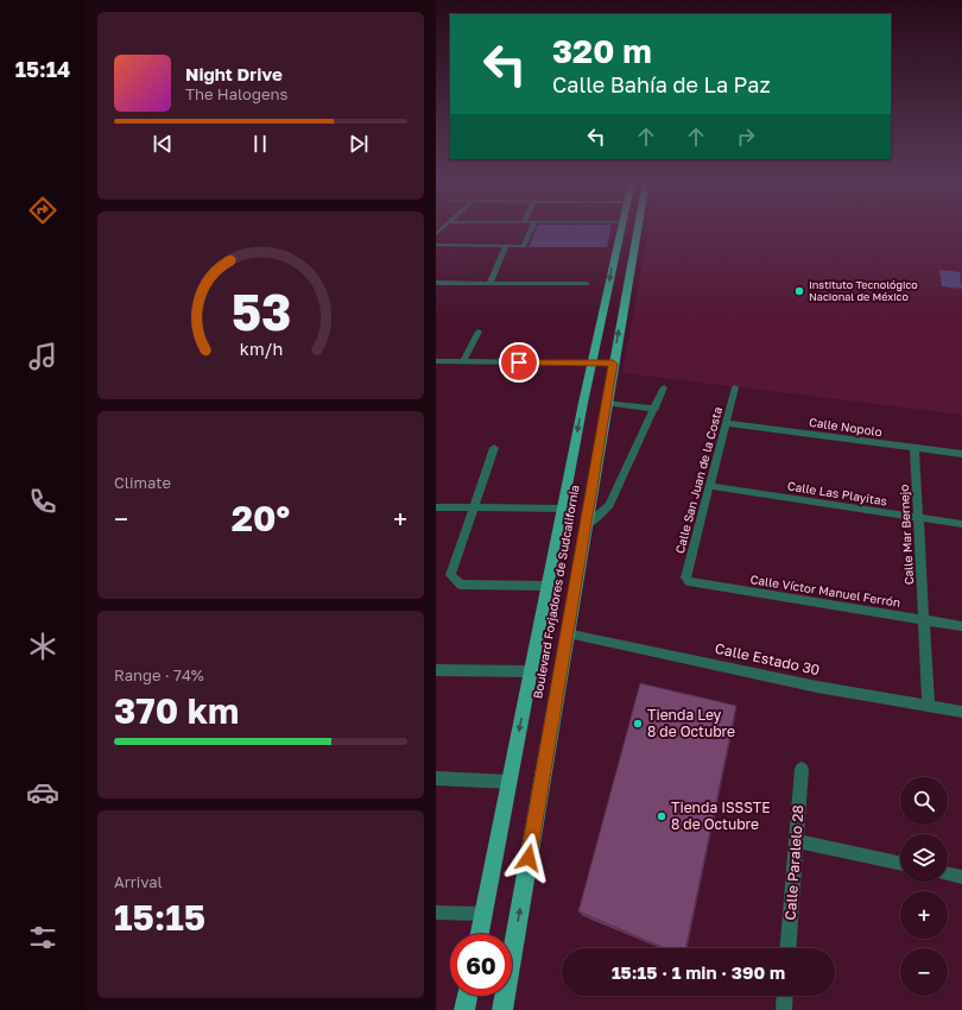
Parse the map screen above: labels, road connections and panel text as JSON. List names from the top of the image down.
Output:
{
  "streets": {
    "main road": ["Boulevard Forjadores de Sudcalifornia"],
    "street": [
      "Calle Nopolo",
      "Calle San Juan de la Costa",
      "Calle Las Playitas",
      "Calle Mar Bernejo",
      "Calle Víctor Manuel Ferrón",
      "Calle Estado 30",
      "Calle Paralelo 28"
    ]
  },
  "crossings": [
    ["Calle Nopolo", "Calle San Juan de la Costa"],
    ["Calle Nopolo", "Calle Mar Bernejo"],
    ["Calle San Juan de la Costa", "Calle Las Playitas"],
    ["Calle San Juan de la Costa", "Calle Víctor Manuel Ferrón"],
    ["Calle Las Playitas", "Calle Mar Bernejo"],
    ["Calle Mar Bernejo", "Calle Víctor Manuel Ferrón"],
    ["Calle Mar Bernejo", "Calle Estado 30"],
    ["Boulevard Forjadores de Sudcalifornia", "Calle Estado 30"]
  ],
  "places": ["Instituto Tecnológico Nacional de México", "Tienda Ley 8 de Octubre", "Tienda ISSSTE 8 de Octubre"],
  "page": {
    "tabs": "15:14",
    "turn": ["320 m", "Calle Bahía de La Paz"],
    "song": ["Night Drive", "The Halogens"],
    "tile": [
      "Climate",
      ["Range · 74%", "370 km"],
      ["Arrival", "15:15"]
    ],
    "heat": ["−", "20°", "+"],
    "map_buttons": ["+", "−"],
    "limit": "60",
    "trip": "15:15 · 1 min · 390 m",
    "gauge": ["53", "km/h"]
  }
}
